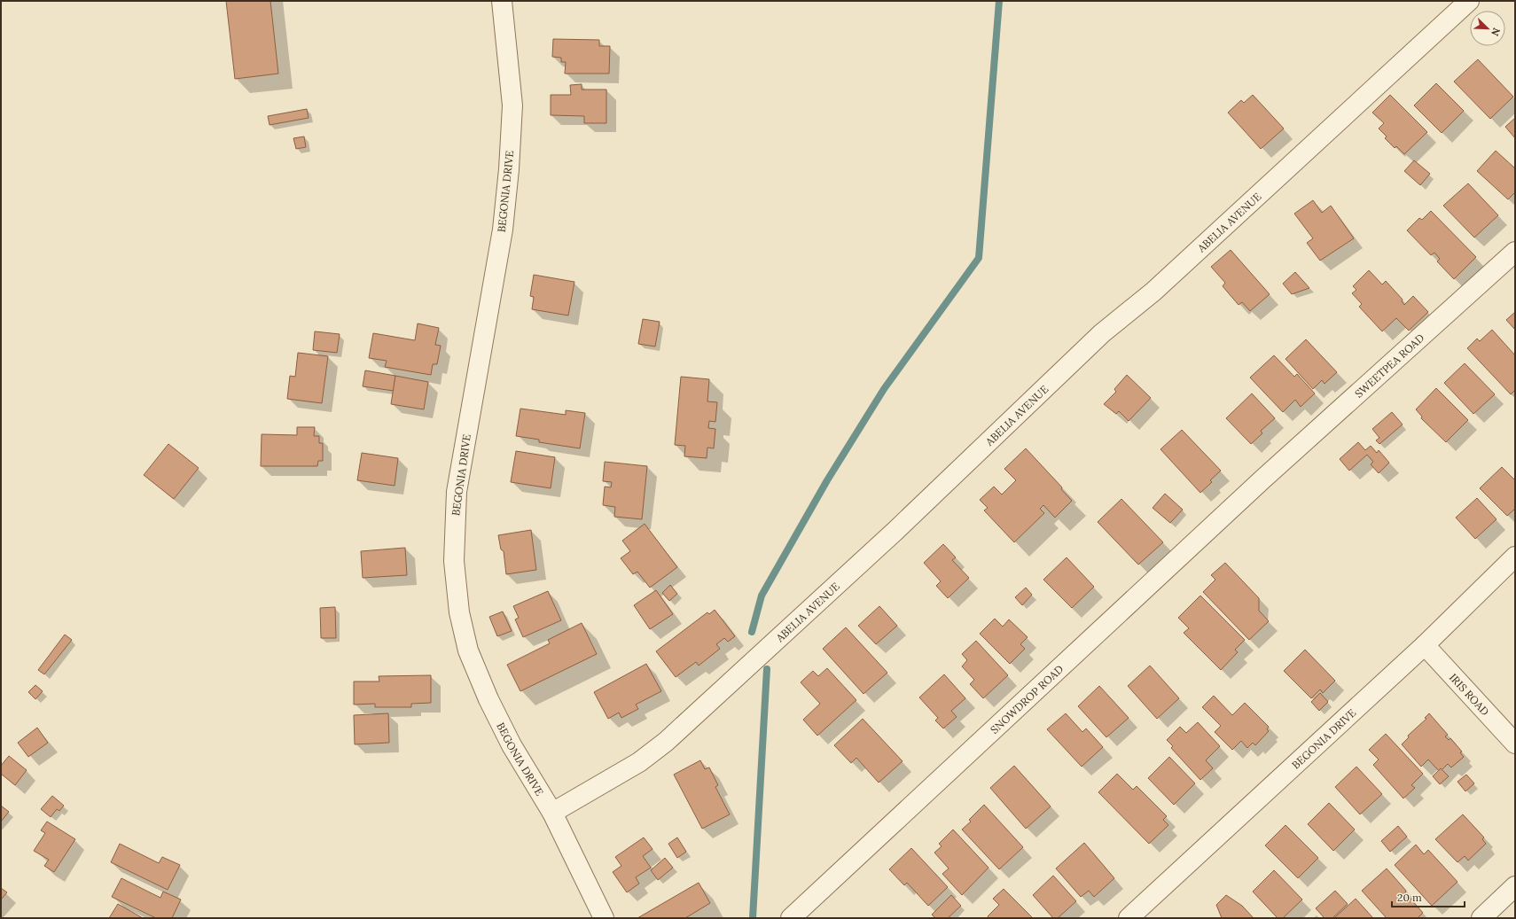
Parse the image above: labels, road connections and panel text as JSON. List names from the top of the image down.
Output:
{
  "streets": {
    "street": [
      "BEGONIA DRIVE",
      "ABELIA AVENUE",
      "SWEETPEA ROAD",
      "IRIS ROAD",
      "SNOWDROP ROAD"
    ]
  },
  "crossings": [
    ["BEGONIA DRIVE", "ABELIA AVENUE"],
    ["BEGONIA DRIVE", "IRIS ROAD"],
    ["SWEETPEA ROAD", "SNOWDROP ROAD"]
  ],
  "scale_bar": "20 m",
  "north": "bottom right"
}
